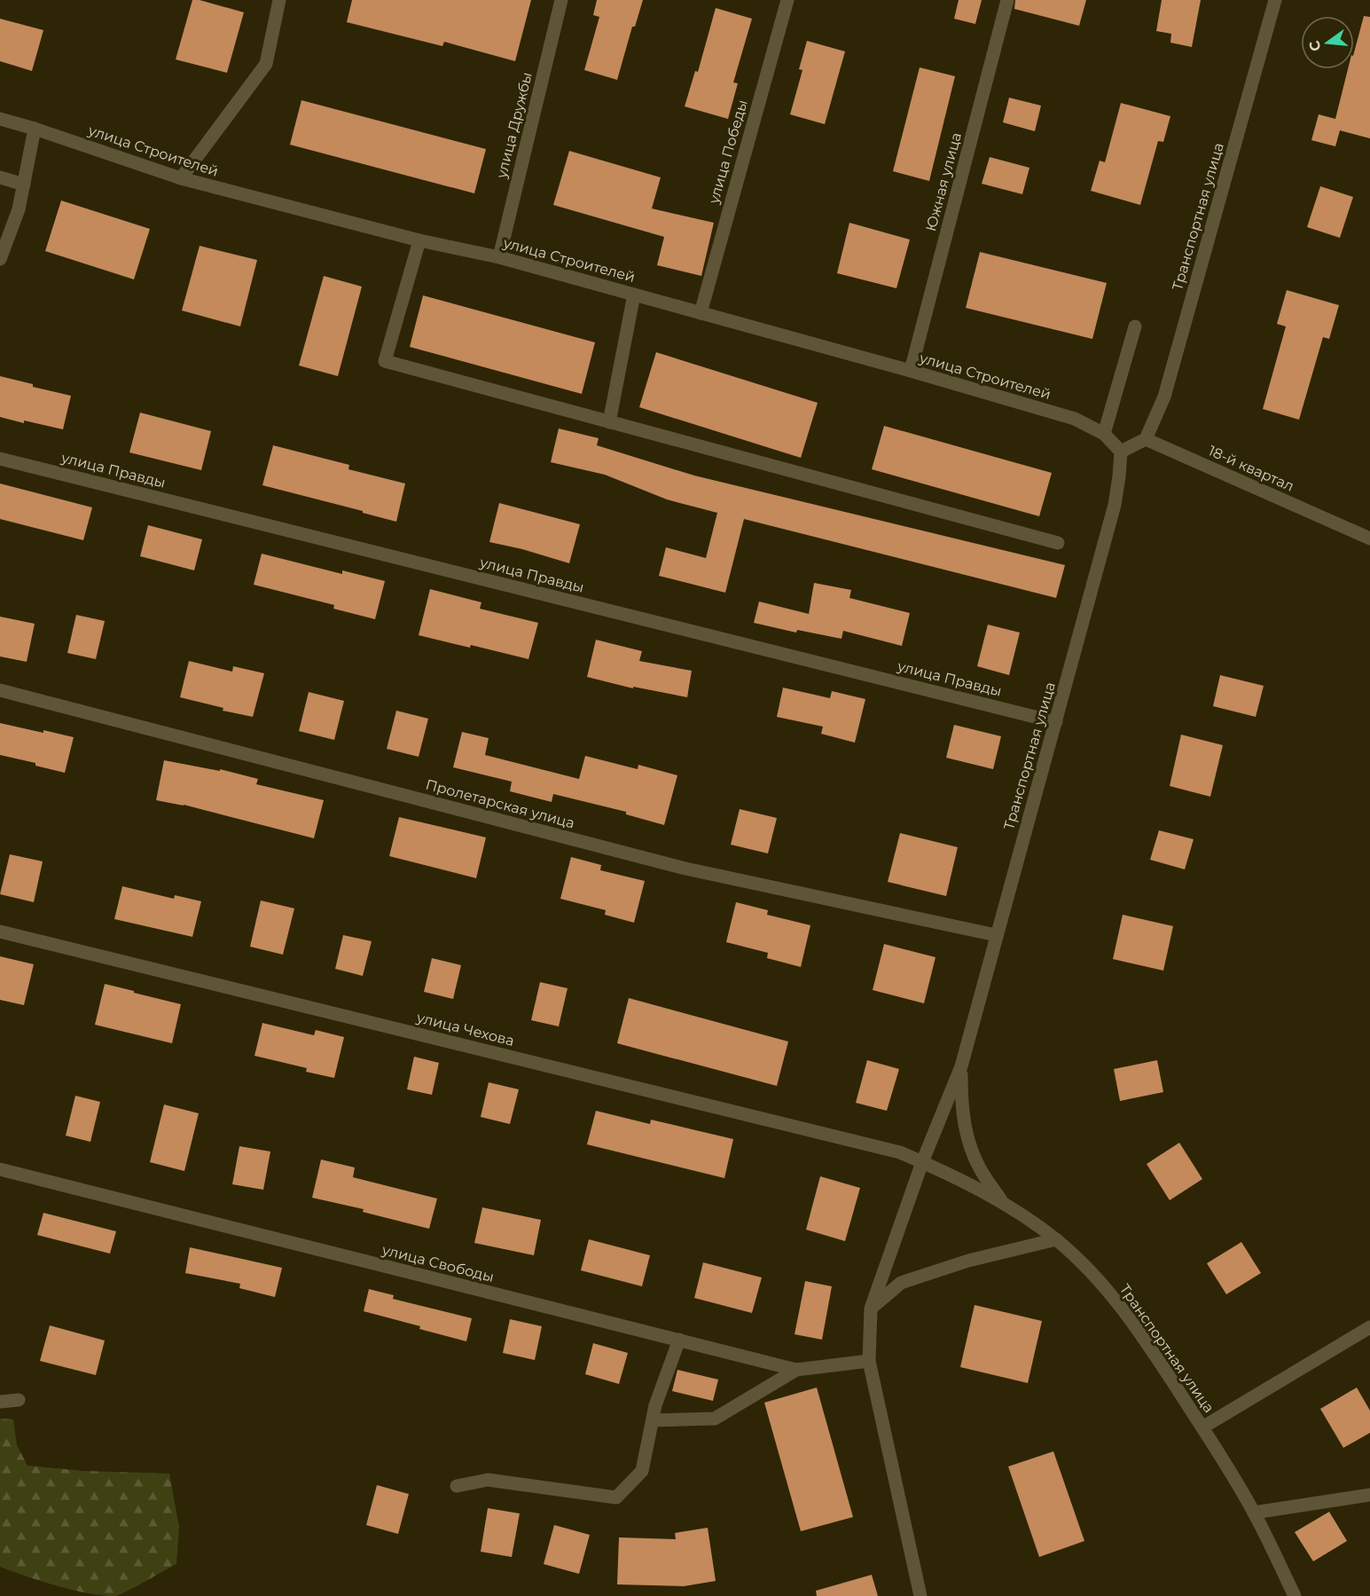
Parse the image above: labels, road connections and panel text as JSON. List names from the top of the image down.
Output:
{
  "streets": {
    "street": [
      "улица Дружбы",
      "улица Строителей",
      "улица Победы",
      "Южная улица",
      "Транспортная улица",
      "18-й квартал",
      "улица Правды",
      "Пролетарская улица",
      "улица Чехова",
      "улица Свободы"
    ]
  },
  "crossings": [
    ["улица Дружбы", "улица Строителей"],
    ["улица Строителей", "улица Победы"],
    ["улица Строителей", "Южная улица"],
    ["улица Строителей", "Транспортная улица"],
    ["Транспортная улица", "18-й квартал"],
    ["Транспортная улица", "улица Правды"],
    ["Транспортная улица", "Пролетарская улица"],
    ["Транспортная улица", "улица Чехова"]
  ],
  "north": "left"
}
